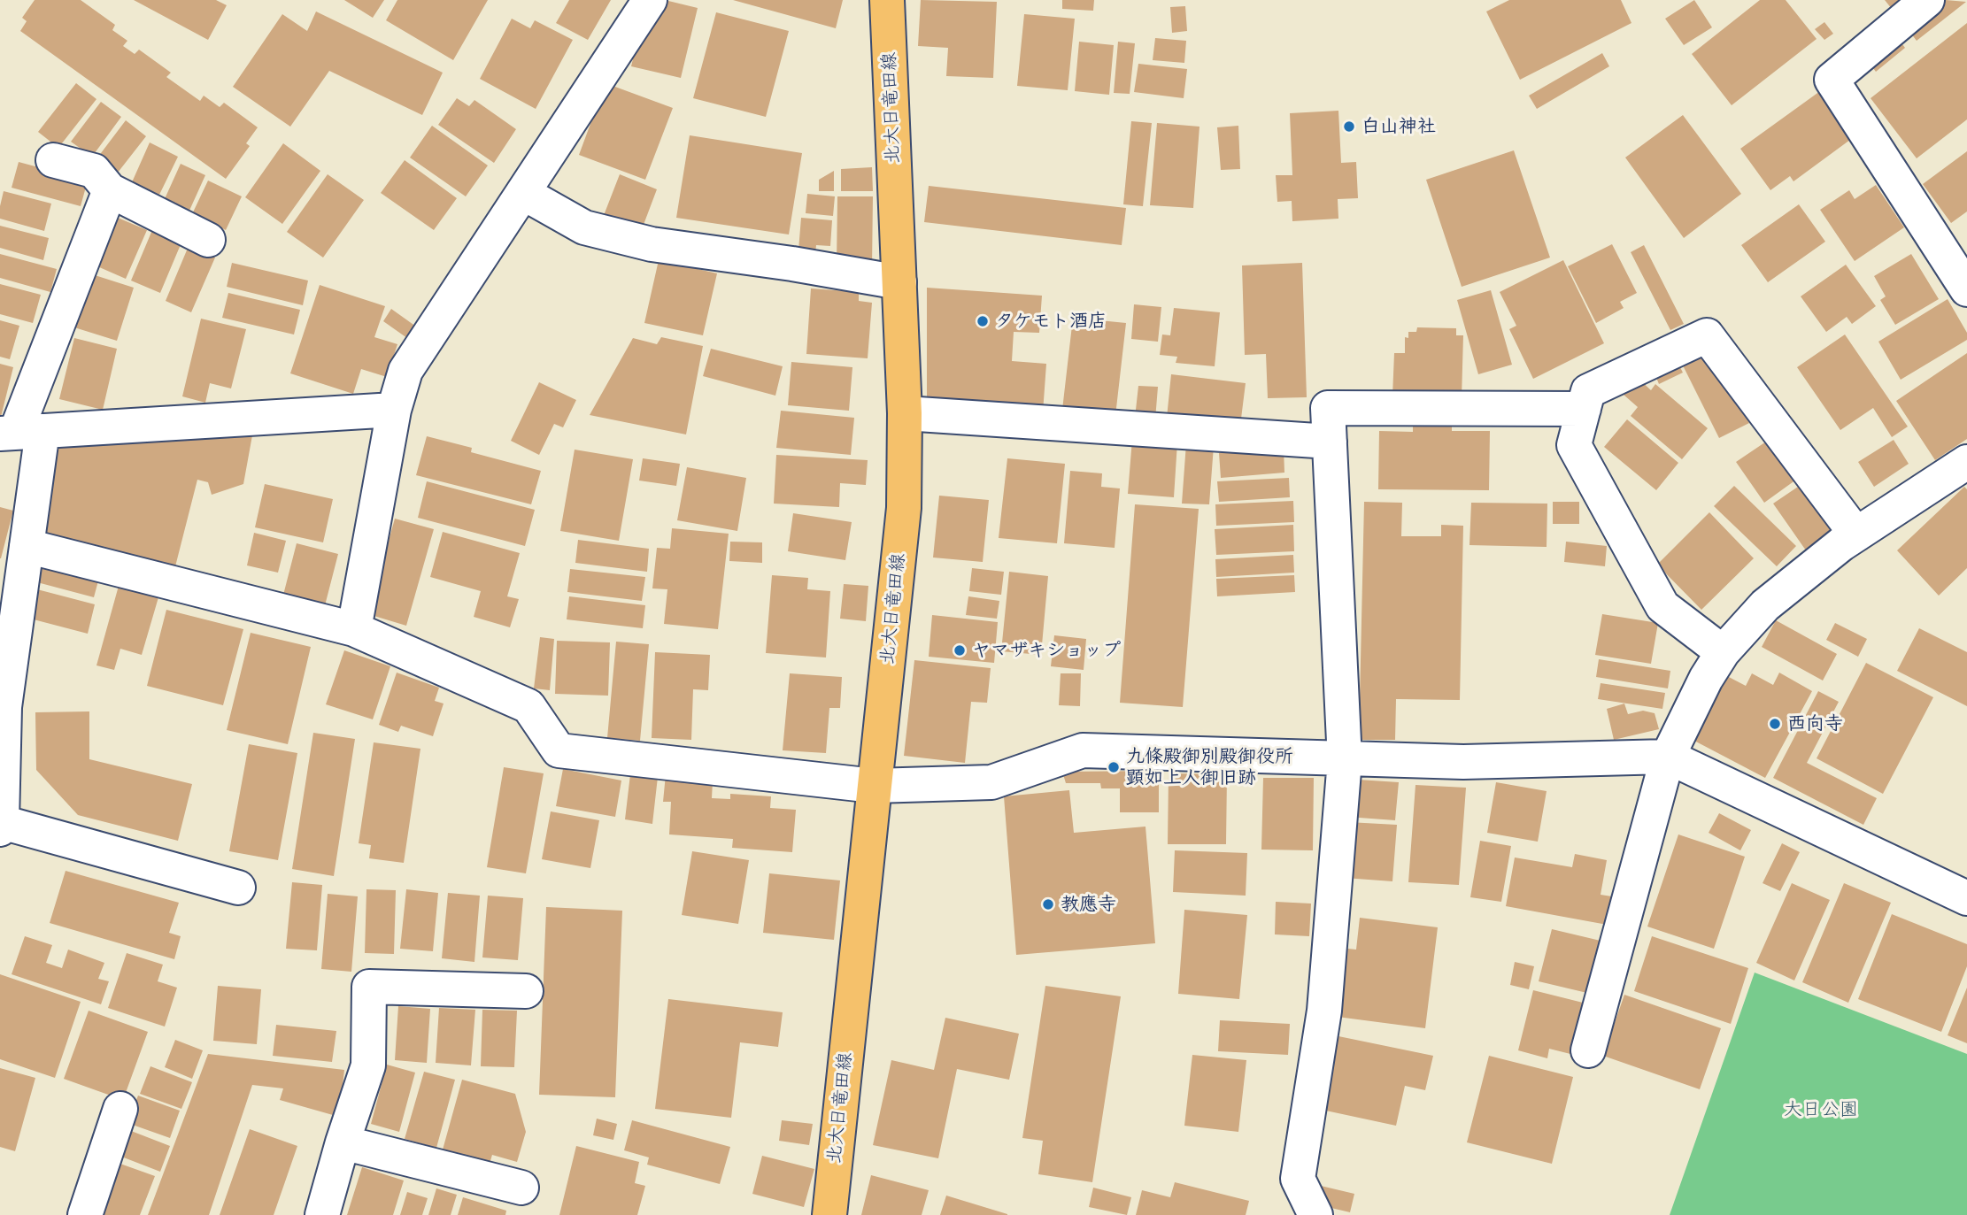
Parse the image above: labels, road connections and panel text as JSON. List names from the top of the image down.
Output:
{
  "streets": {
    "main road": ["北大日竜田線"]
  },
  "parks": ["大日公園"],
  "places": [
    "白山神社",
    "タケモト酒店",
    "ヤマザキショップ",
    "西向寺",
    "九條殿御別殿御役所 顕如上人御旧跡",
    "教應寺"
  ]
}
